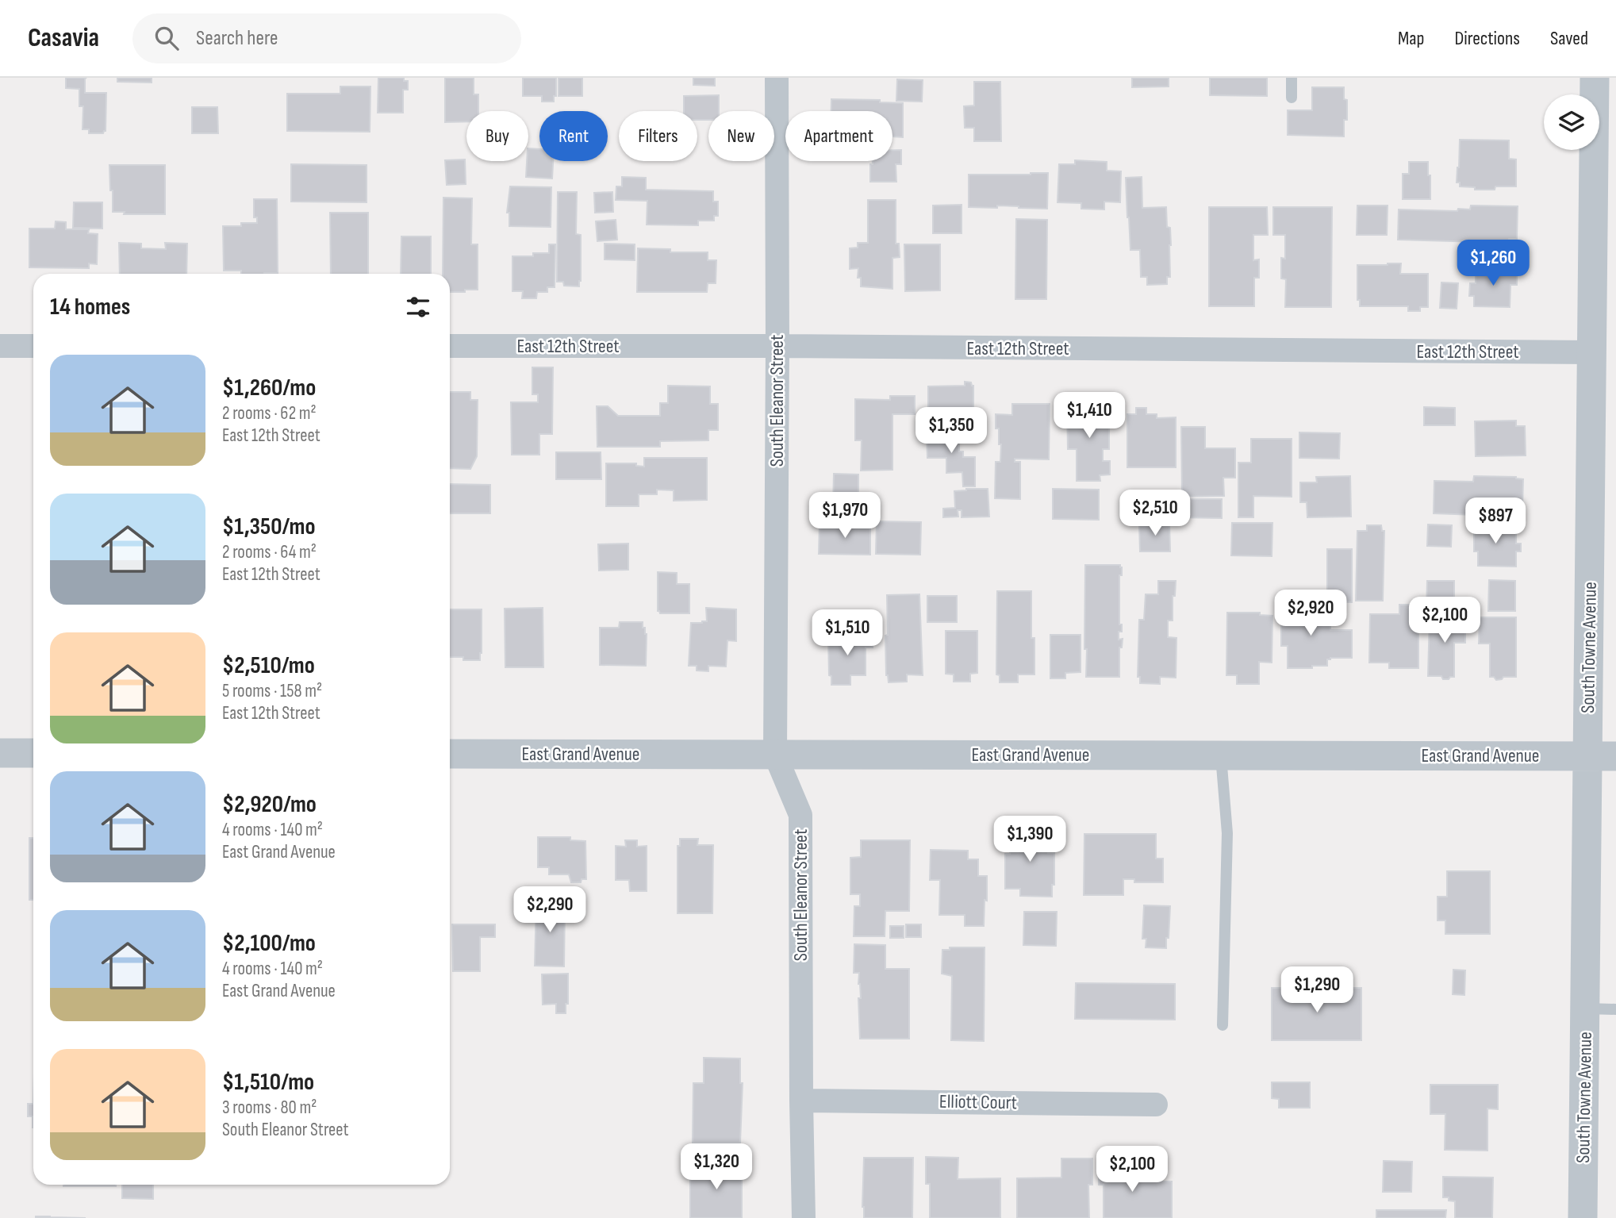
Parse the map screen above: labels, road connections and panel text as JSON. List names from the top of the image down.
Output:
{
  "streets": {
    "street": [
      "East 12th Street",
      "South Eleanor Street",
      "South Towne Avenue",
      "East Grand Avenue",
      "Elliott Court"
    ]
  },
  "crossings": [
    ["East 12th Street", "South Eleanor Street"],
    ["East 12th Street", "South Towne Avenue"],
    ["South Eleanor Street", "East Grand Avenue"],
    ["South Eleanor Street", "Elliott Court"],
    ["South Towne Avenue", "East Grand Avenue"]
  ],
  "page": {
    "header": "Casavia",
    "search": "Search here",
    "nav": ["Map", "Directions", "Saved"],
    "chip": [
      "Buy",
      "Rent",
      "Filters",
      "New",
      "Apartment"
    ],
    "price": [
      "$1,260",
      "$1,410",
      "$1,350",
      "$2,510",
      "$1,970",
      "$897",
      "$2,920",
      "$2,100",
      "$1,510",
      "$1,390",
      "$2,290",
      "$1,290",
      "$1,320",
      "$2,100"
    ],
    "heading": "14 homes",
    "list": [
      {
        "name": "$1,260/mo",
        "note": "2 rooms · 62 m² · East 12th Street"
      },
      {
        "name": "$1,350/mo",
        "note": "2 rooms · 64 m² · East 12th Street"
      },
      {
        "name": "$2,510/mo",
        "note": "5 rooms · 158 m² · East 12th Street"
      },
      {
        "name": "$2,920/mo",
        "note": "4 rooms · 140 m² · East Grand Avenue"
      },
      {
        "name": "$2,100/mo",
        "note": "4 rooms · 140 m² · East Grand Avenue"
      },
      {
        "name": "$1,510/mo",
        "note": "3 rooms · 80 m² · South Eleanor Street"
      }
    ]
  }
}
